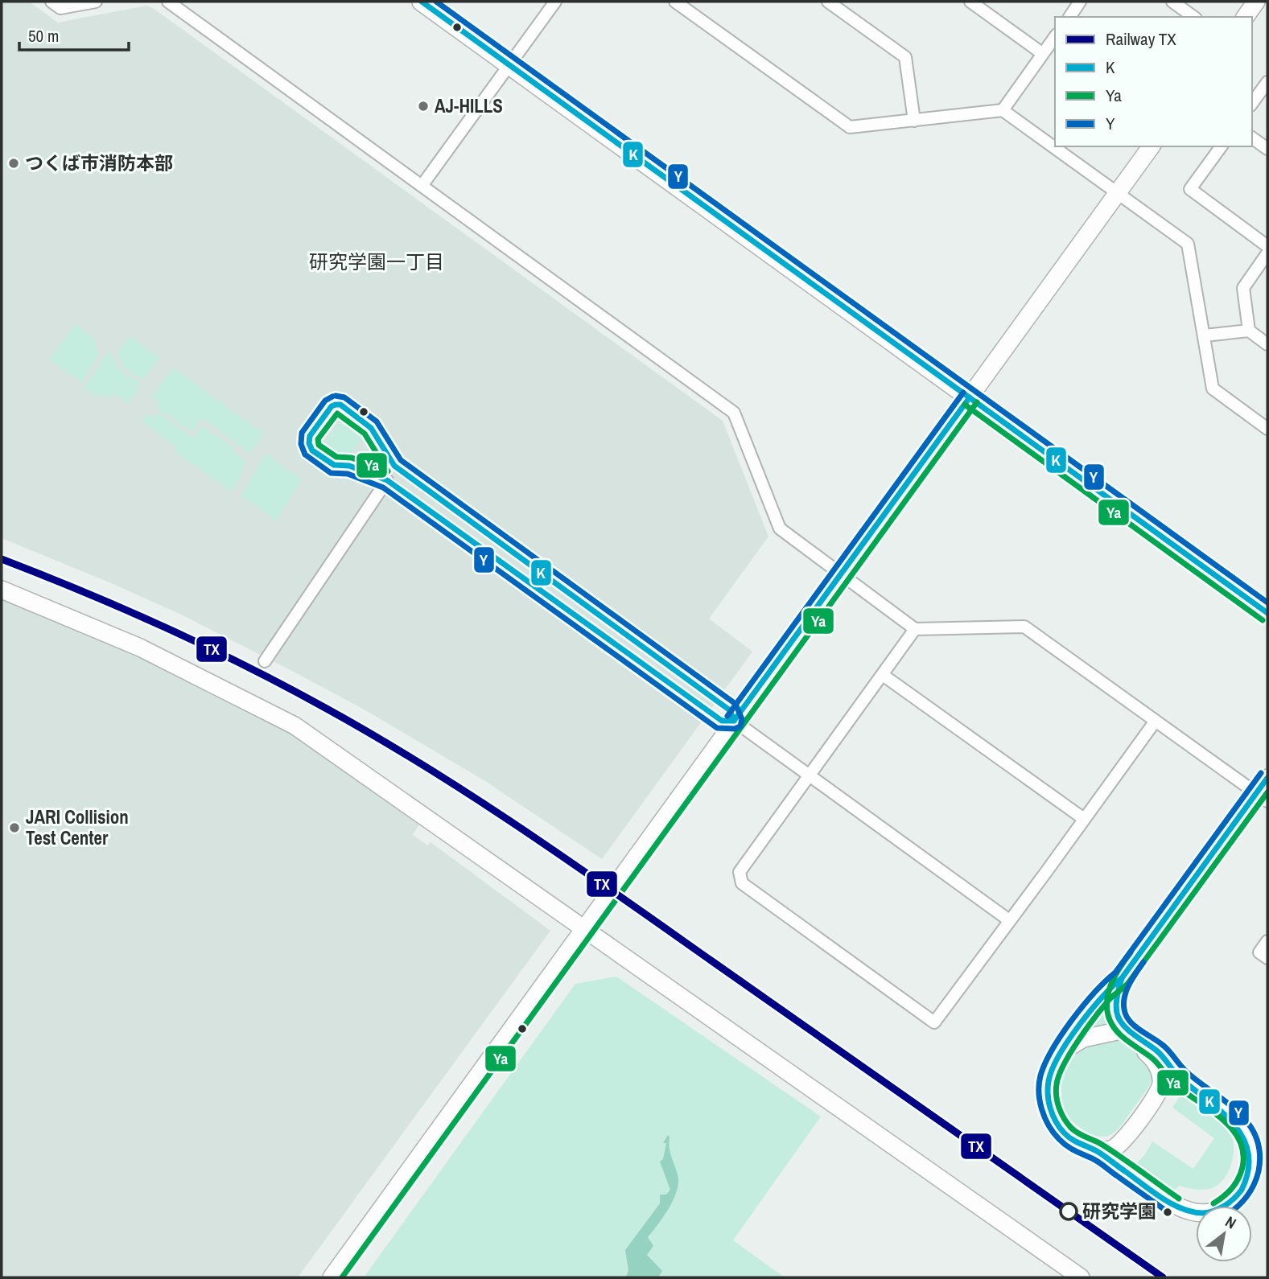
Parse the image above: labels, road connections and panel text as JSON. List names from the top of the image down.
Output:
{
  "districts": ["研究学園一丁目"],
  "places": [
    "AJ-HILLS",
    "つくば市消防本部",
    "JARI Collision Test Center",
    "研究学園"
  ],
  "lines": [
    "transit line K",
    "transit line Y",
    "transit line Ya",
    "rail line TX"
  ],
  "legend": [
    "Railway TX",
    "K",
    "Ya",
    "Y"
  ],
  "scale_bar": "50 m",
  "north": "top right"
}
